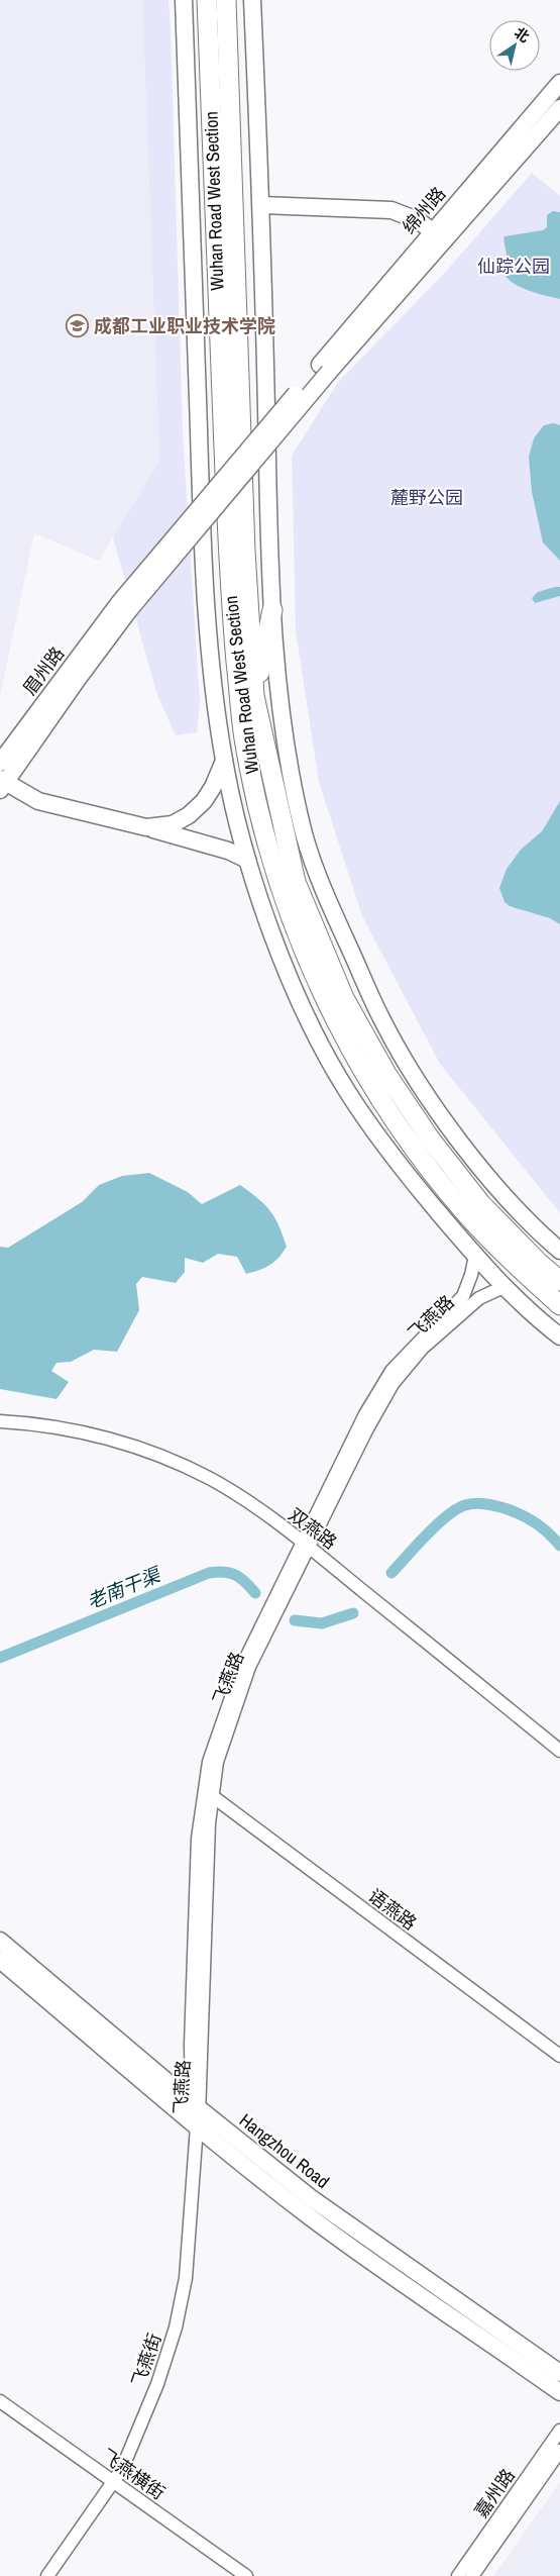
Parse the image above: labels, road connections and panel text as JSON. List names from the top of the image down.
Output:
{
  "streets": {
    "highway": ["Wuhan Road West Section"],
    "main road": ["绵州路", "眉州路", "Hangzhou Road"],
    "street": [
      "飞燕路",
      "双燕路",
      "语燕路",
      "飞燕街",
      "飞燕横街",
      "嘉州路"
    ]
  },
  "crossings": [
    ["绵州路", "眉州路"],
    ["飞燕路", "双燕路"],
    ["飞燕路", "语燕路"],
    ["飞燕路", "Hangzhou Road"],
    ["飞燕路", "飞燕街"],
    ["Hangzhou Road", "飞燕街"],
    ["飞燕街", "飞燕横街"]
  ],
  "water": ["老南干渠"],
  "parks": ["仙踪公园", "麓野公园"],
  "places": {
    "school or university": ["成都工业职业技术学院"]
  },
  "north": "top right"
}
